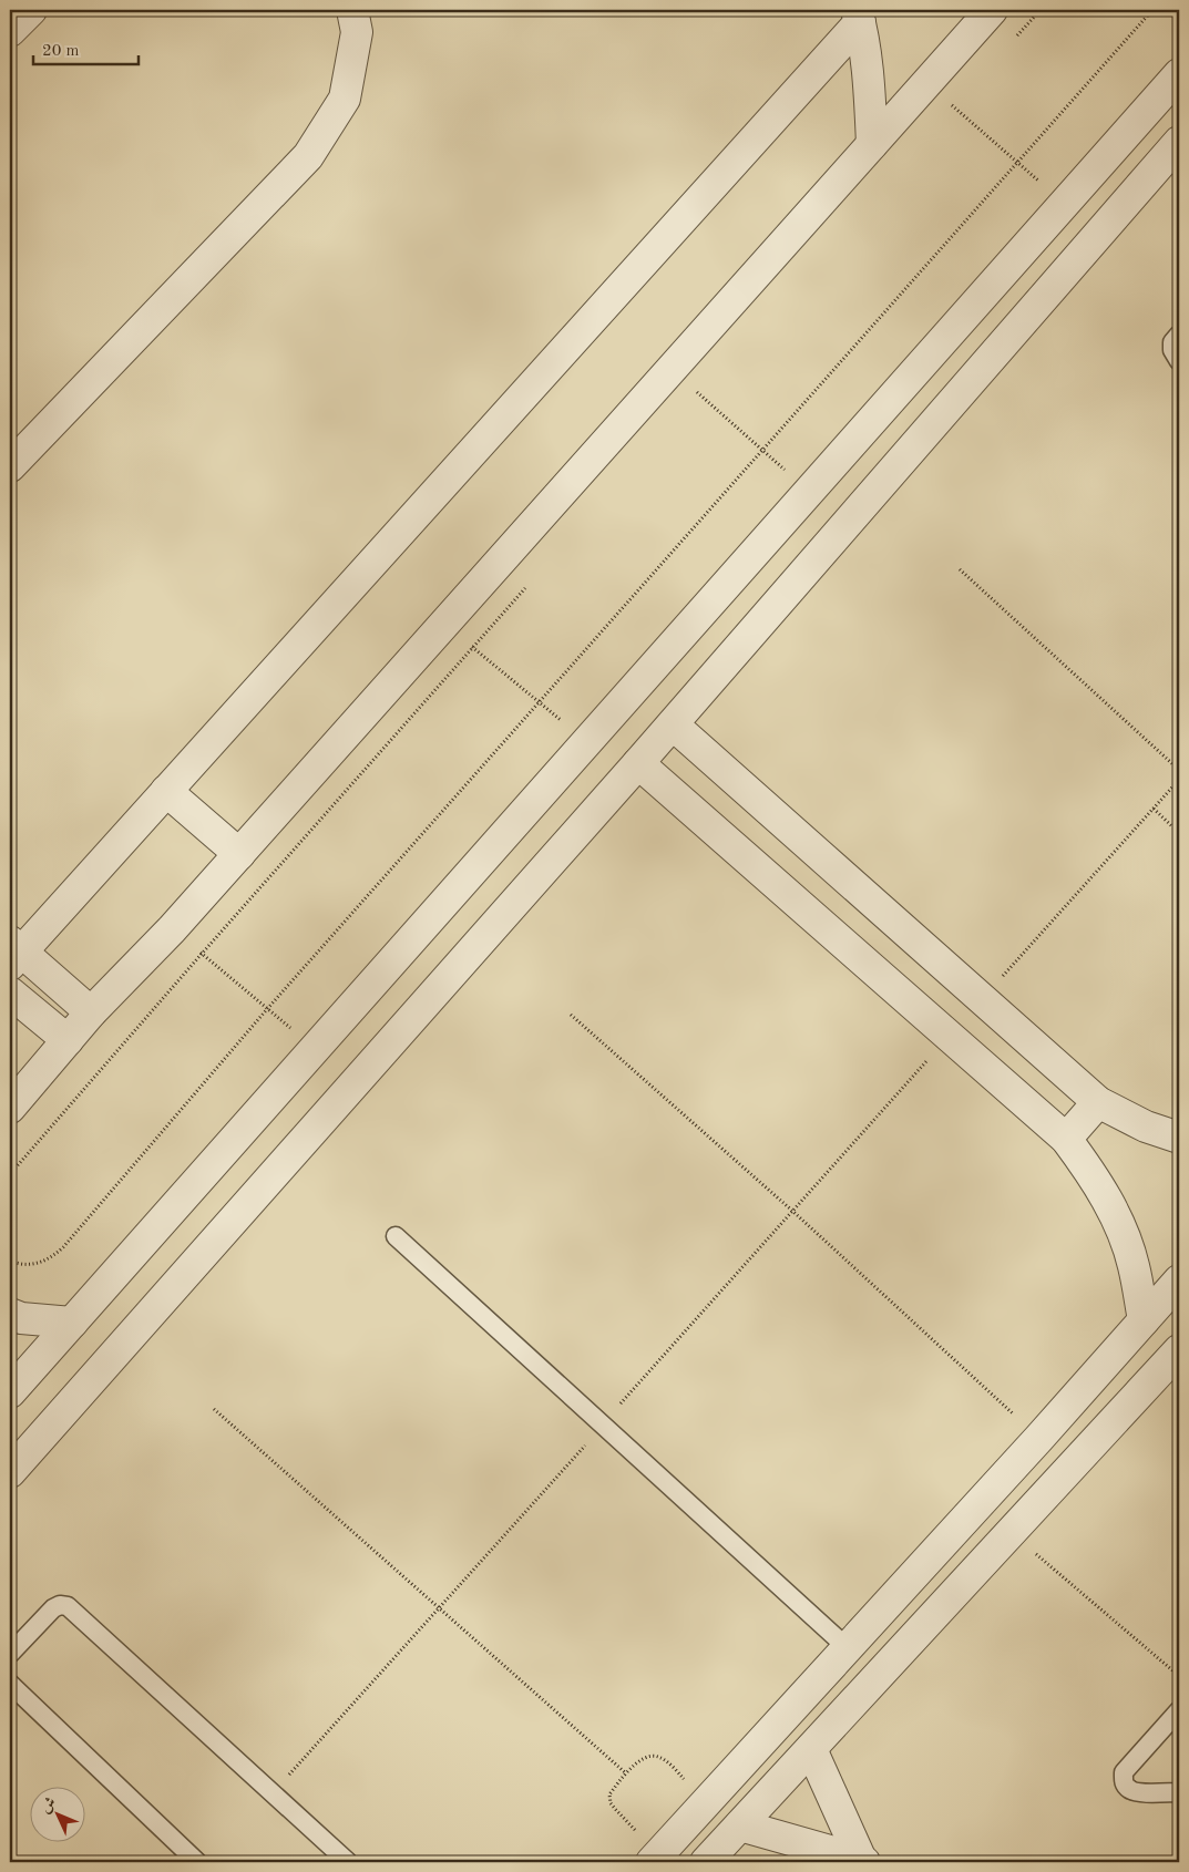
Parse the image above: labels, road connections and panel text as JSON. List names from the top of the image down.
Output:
{
  "scale_bar": "20 m",
  "north": "top left"
}
